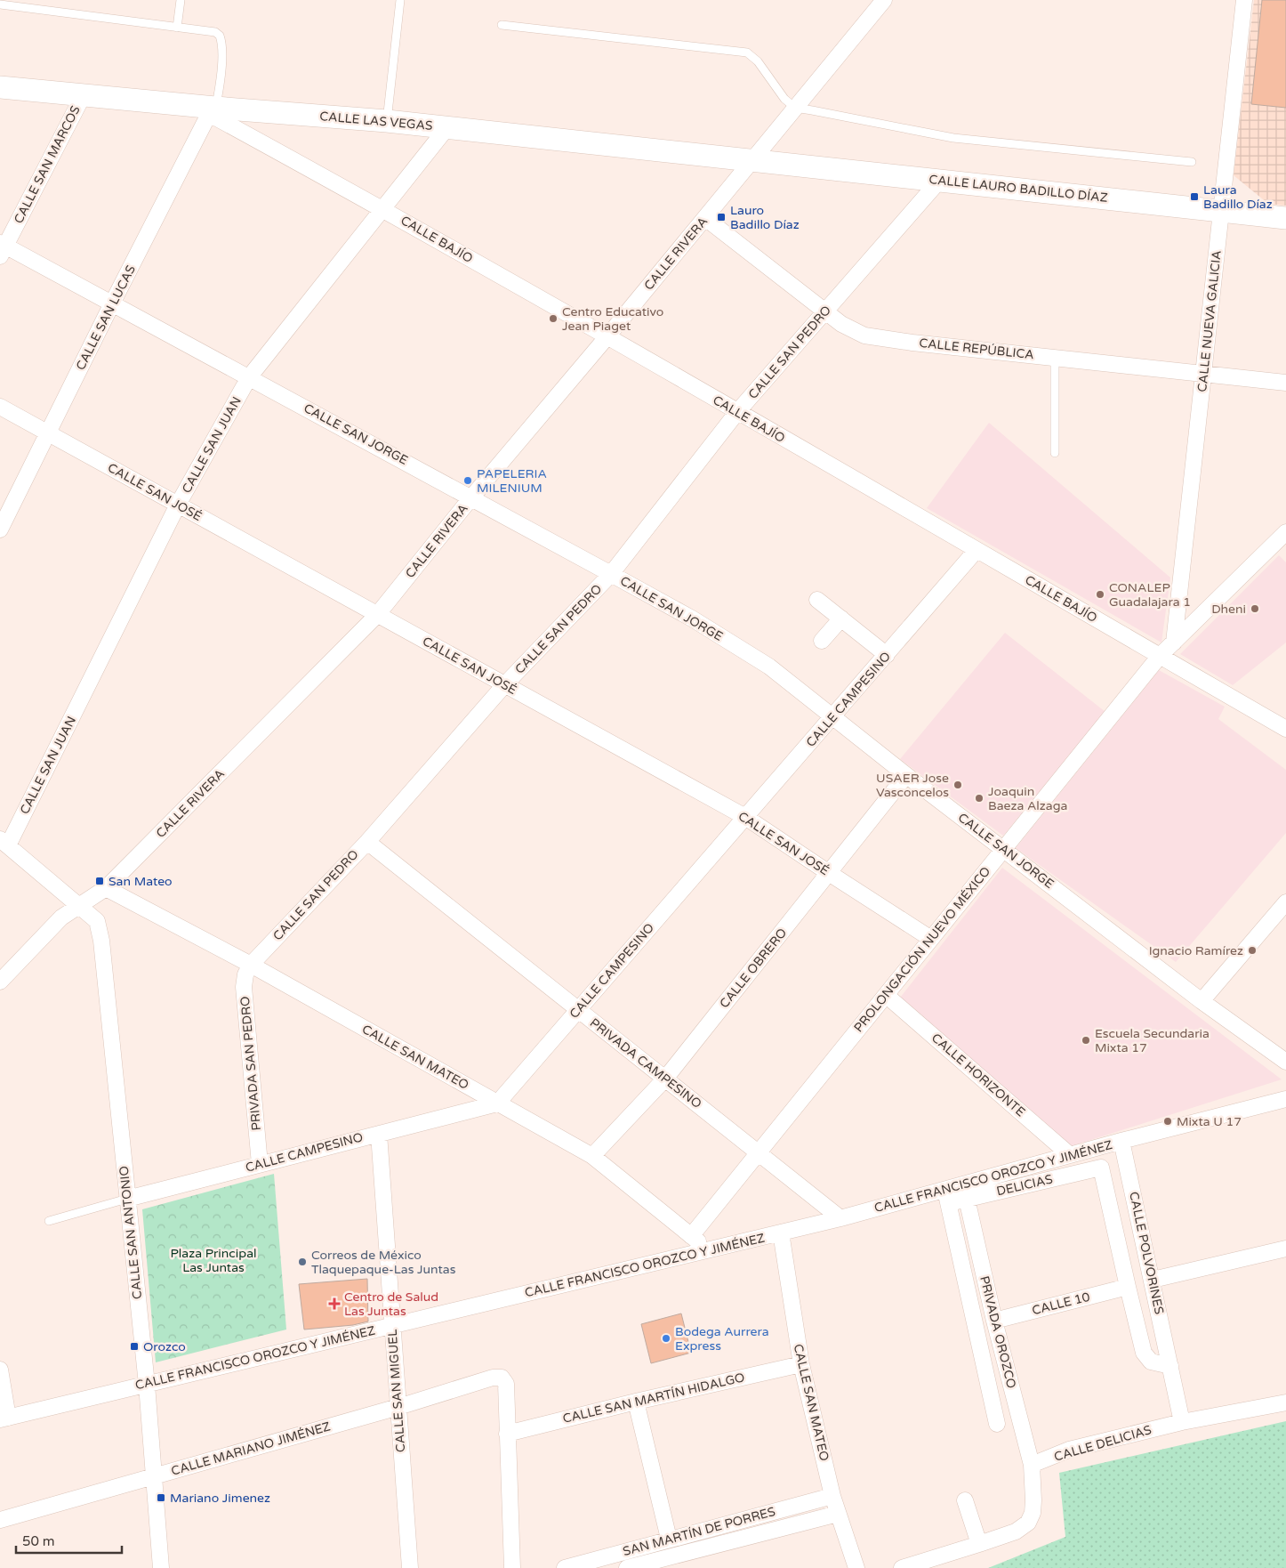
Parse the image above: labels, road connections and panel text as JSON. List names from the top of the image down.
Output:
{
  "streets": {
    "street": [
      "CALLE LAS VEGAS",
      "CALLE SAN MARCOS",
      "CALLE LAURO BADILLO DÍAZ",
      "CALLE BAJÍO",
      "CALLE RIVERA",
      "CALLE SAN LUCAS",
      "CALLE NUEVA GALICIA",
      "CALLE REPÚBLICA",
      "CALLE SAN PEDRO",
      "CALLE SAN JORGE",
      "CALLE SAN JUAN",
      "CALLE SAN JOSÉ",
      "CALLE CAMPESINO",
      "PROLONGACIÓN NUEVO MÉXICO",
      "CALLE OBRERO",
      "CALLE SAN MATEO",
      "PRIVADA SAN PEDRO",
      "PRIVADA CAMPESINO",
      "CALLE HORIZONTE",
      "CALLE FRANCISCO OROZCO Y JIMÉNEZ",
      "DELICIAS",
      "CALLE SAN ANTONIO",
      "CALLE POLVORINES",
      "CALLE 10",
      "PRIVADA OROZCO",
      "CALLE SAN MIGUEL",
      "CALLE SAN MARTÍN HIDALGO",
      "CALLE DELICIAS",
      "CALLE MARIANO JIMÉNEZ",
      "SAN MARTÍN DE PORRES"
    ]
  },
  "crossings": [
    ["CALLE LAS VEGAS", "CALLE SAN MARCOS"],
    ["CALLE LAS VEGAS", "CALLE LAURO BADILLO DÍAZ"],
    ["CALLE LAS VEGAS", "CALLE BAJÍO"],
    ["CALLE LAS VEGAS", "CALLE RIVERA"],
    ["CALLE LAS VEGAS", "CALLE SAN LUCAS"],
    ["CALLE LAS VEGAS", "CALLE SAN JUAN"],
    ["CALLE SAN MARCOS", "CALLE SAN JORGE"],
    ["CALLE LAURO BADILLO DÍAZ", "CALLE RIVERA"],
    ["CALLE LAURO BADILLO DÍAZ", "CALLE NUEVA GALICIA"],
    ["CALLE LAURO BADILLO DÍAZ", "CALLE SAN PEDRO"],
    ["CALLE BAJÍO", "CALLE RIVERA"],
    ["CALLE BAJÍO", "CALLE SAN LUCAS"],
    ["CALLE BAJÍO", "CALLE SAN PEDRO"],
    ["CALLE BAJÍO", "CALLE SAN JUAN"],
    ["CALLE BAJÍO", "CALLE CAMPESINO"],
    ["CALLE BAJÍO", "PROLONGACIÓN NUEVO MÉXICO"],
    ["CALLE RIVERA", "CALLE REPÚBLICA"],
    ["CALLE RIVERA", "CALLE SAN JORGE"],
    ["CALLE RIVERA", "CALLE SAN JOSÉ"],
    ["CALLE RIVERA", "CALLE SAN MATEO"],
    ["CALLE RIVERA", "CALLE SAN ANTONIO"],
    ["CALLE SAN LUCAS", "CALLE SAN JORGE"],
    ["CALLE SAN LUCAS", "CALLE SAN JOSÉ"],
    ["CALLE NUEVA GALICIA", "CALLE REPÚBLICA"],
    ["CALLE NUEVA GALICIA", "PROLONGACIÓN NUEVO MÉXICO"],
    ["CALLE REPÚBLICA", "CALLE SAN PEDRO"],
    ["CALLE SAN PEDRO", "CALLE SAN JORGE"],
    ["CALLE SAN PEDRO", "CALLE SAN JOSÉ"],
    ["CALLE SAN PEDRO", "CALLE SAN MATEO"],
    ["CALLE SAN PEDRO", "PRIVADA SAN PEDRO"],
    ["CALLE SAN PEDRO", "PRIVADA CAMPESINO"],
    ["CALLE SAN JORGE", "CALLE SAN JUAN"],
    ["CALLE SAN JORGE", "CALLE CAMPESINO"],
    ["CALLE SAN JORGE", "PROLONGACIÓN NUEVO MÉXICO"],
    ["CALLE SAN JORGE", "CALLE OBRERO"],
    ["CALLE SAN JUAN", "CALLE SAN JOSÉ"],
    ["CALLE SAN JOSÉ", "CALLE CAMPESINO"],
    ["CALLE SAN JOSÉ", "PROLONGACIÓN NUEVO MÉXICO"],
    ["CALLE SAN JOSÉ", "CALLE OBRERO"],
    ["CALLE CAMPESINO", "CALLE SAN MATEO"],
    ["CALLE CAMPESINO", "PRIVADA SAN PEDRO"],
    ["CALLE CAMPESINO", "PRIVADA CAMPESINO"],
    ["CALLE CAMPESINO", "CALLE SAN ANTONIO"],
    ["CALLE CAMPESINO", "CALLE SAN MIGUEL"],
    ["PROLONGACIÓN NUEVO MÉXICO", "CALLE SAN MATEO"],
    ["PROLONGACIÓN NUEVO MÉXICO", "PRIVADA CAMPESINO"],
    ["PROLONGACIÓN NUEVO MÉXICO", "CALLE HORIZONTE"],
    ["CALLE OBRERO", "CALLE SAN MATEO"],
    ["CALLE OBRERO", "PRIVADA CAMPESINO"],
    ["CALLE SAN MATEO", "PRIVADA SAN PEDRO"],
    ["CALLE SAN MATEO", "CALLE FRANCISCO OROZCO Y JIMÉNEZ"],
    ["CALLE SAN MATEO", "CALLE SAN MARTÍN HIDALGO"],
    ["CALLE SAN MATEO", "SAN MARTÍN DE PORRES"],
    ["PRIVADA CAMPESINO", "CALLE FRANCISCO OROZCO Y JIMÉNEZ"],
    ["CALLE HORIZONTE", "CALLE FRANCISCO OROZCO Y JIMÉNEZ"],
    ["CALLE FRANCISCO OROZCO Y JIMÉNEZ", "DELICIAS"],
    ["CALLE FRANCISCO OROZCO Y JIMÉNEZ", "CALLE SAN ANTONIO"],
    ["CALLE FRANCISCO OROZCO Y JIMÉNEZ", "CALLE POLVORINES"],
    ["CALLE FRANCISCO OROZCO Y JIMÉNEZ", "PRIVADA OROZCO"],
    ["CALLE FRANCISCO OROZCO Y JIMÉNEZ", "CALLE SAN MIGUEL"],
    ["DELICIAS", "CALLE POLVORINES"],
    ["DELICIAS", "PRIVADA OROZCO"],
    ["CALLE SAN ANTONIO", "CALLE MARIANO JIMÉNEZ"],
    ["CALLE POLVORINES", "CALLE 10"],
    ["CALLE POLVORINES", "CALLE DELICIAS"],
    ["CALLE 10", "PRIVADA OROZCO"],
    ["PRIVADA OROZCO", "CALLE DELICIAS"],
    ["CALLE SAN MIGUEL", "CALLE MARIANO JIMÉNEZ"],
    ["CALLE SAN MARTÍN HIDALGO", "CALLE MARIANO JIMÉNEZ"]
  ],
  "parks": ["Plaza Principal Las Juntas"],
  "places": {
    "transit": [
      "Laura Badillo Díaz",
      "Lauro Badillo Díaz",
      "San Mateo",
      "Orozco",
      "Mariano Jimenez"
    ],
    "other": [
      "Centro Educativo Jean Piaget",
      "PAPELERIA MILENIUM",
      "CONALEP Guadalajara 1",
      "Dheni",
      "USAER Jose Vasconcelos",
      "Joaquin Baeza Alzaga",
      "Ignacio Ramírez",
      "Escuela Secundaria Mixta 17",
      "Mixta U 17",
      "Correos de México Tlaquepaque-Las Juntas",
      "Bodega Aurrera Express"
    ],
    "health": ["Centro de Salud Las Juntas"]
  },
  "scale_bar": "50 m"
}
